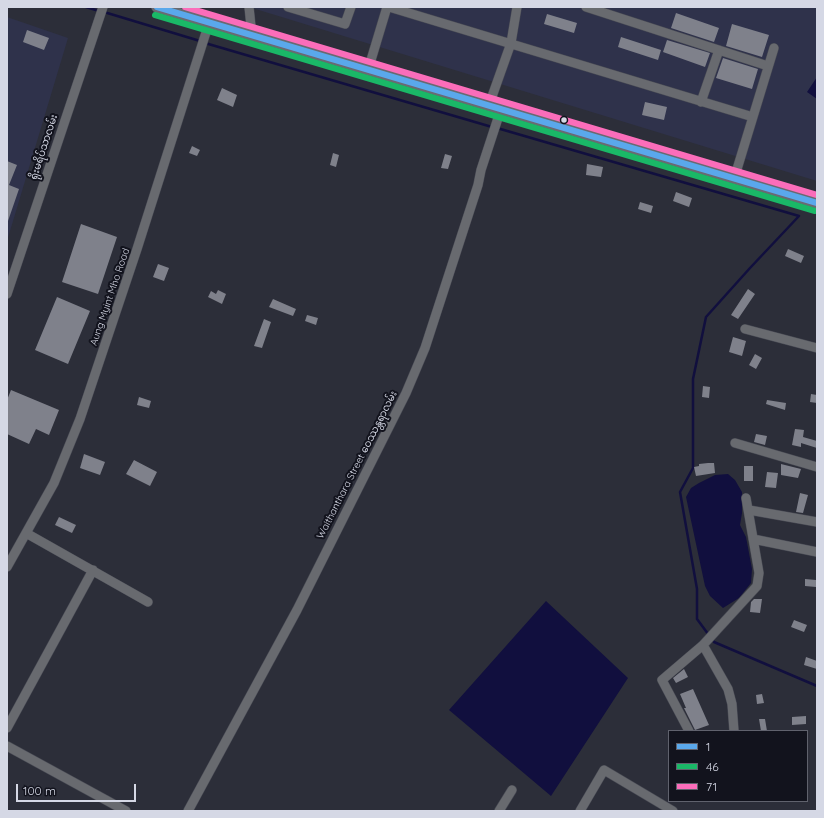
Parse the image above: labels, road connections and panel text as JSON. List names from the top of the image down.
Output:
{
  "streets": {
    "street": ["ရိုးမရိပ်သာလမ်း", "Aung Myint Mho Road", "Waithanthara Street ဝေဿန္တရာလမ်း"]
  },
  "lines": ["transit line 1", "transit line 71", "transit line 46"],
  "legend": ["1", "46", "71"],
  "scale_bar": "100 m"
}
